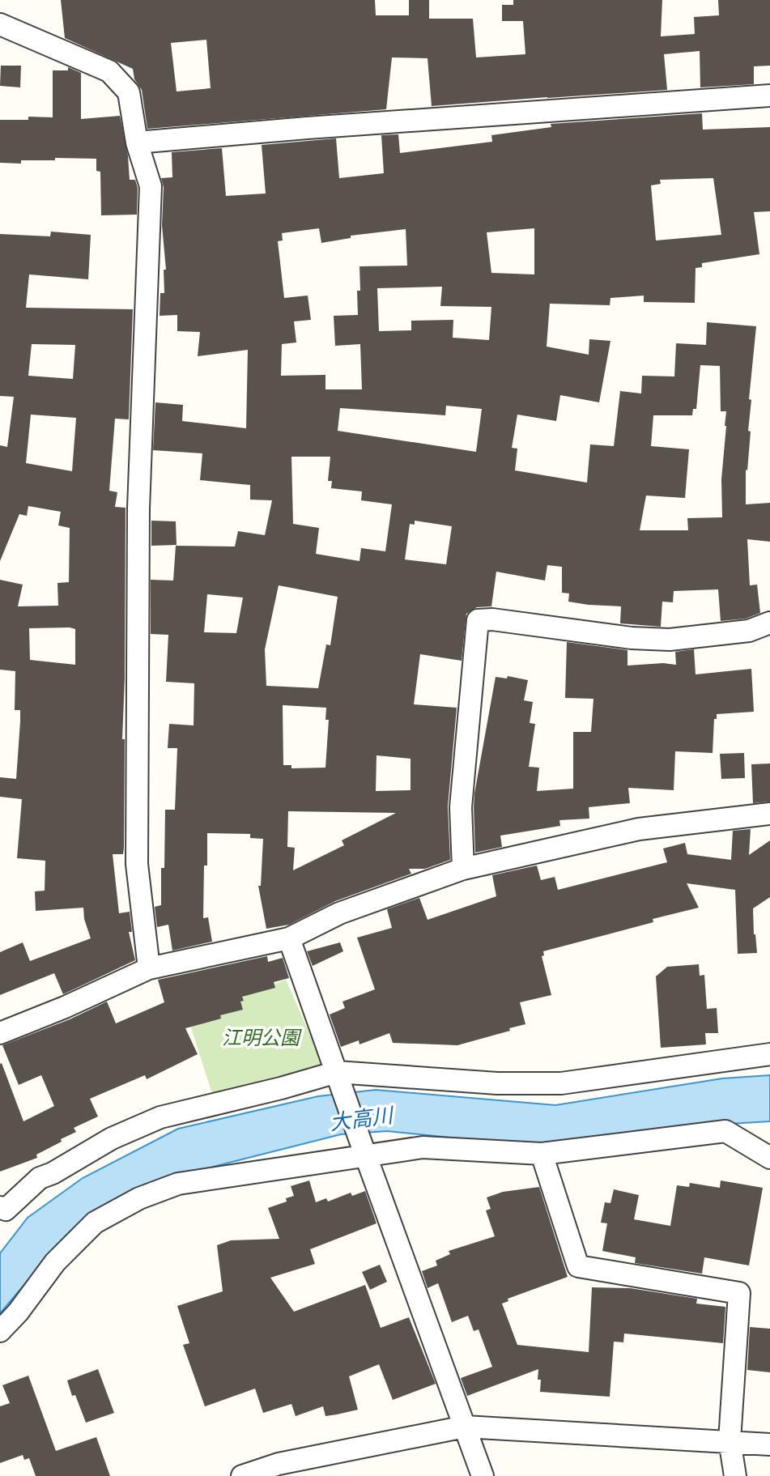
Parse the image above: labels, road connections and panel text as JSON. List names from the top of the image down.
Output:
{
  "water": ["大高川"],
  "parks": ["江明公園"]
}
